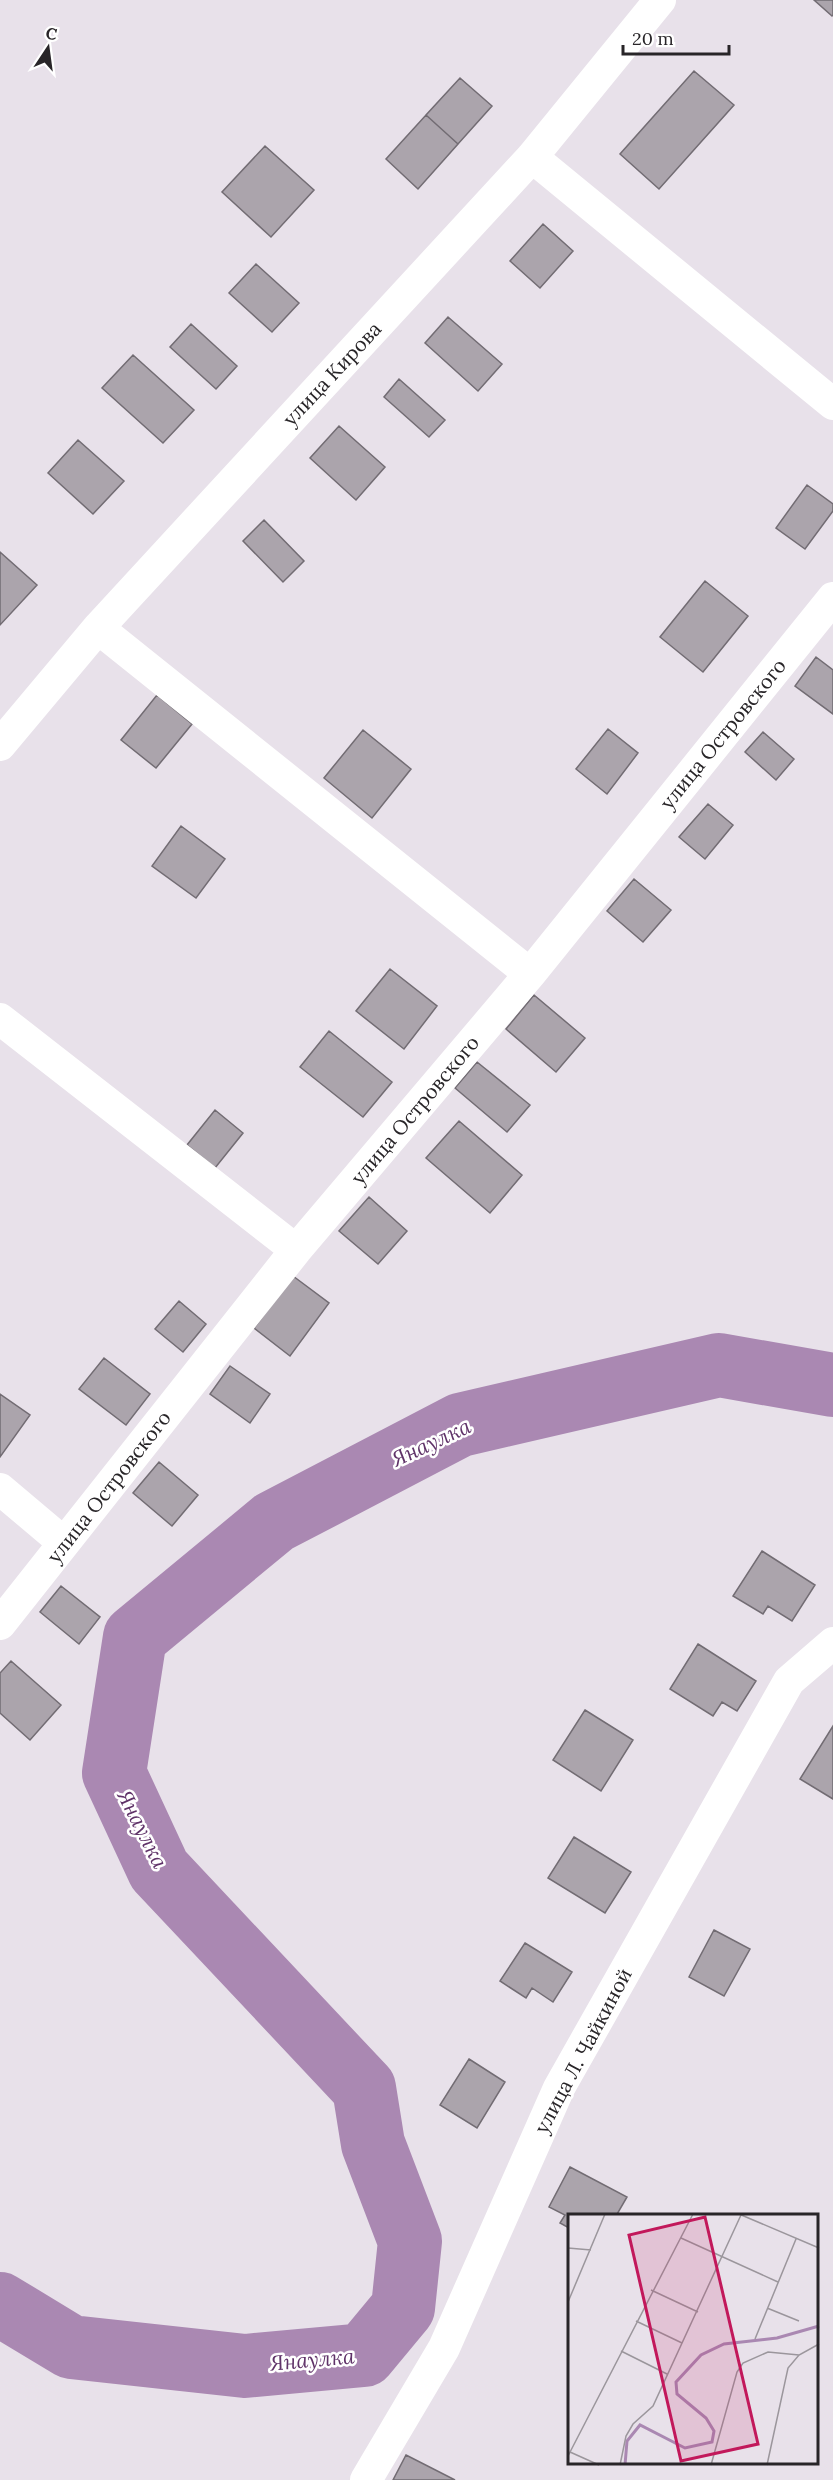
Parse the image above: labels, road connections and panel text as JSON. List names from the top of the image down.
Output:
{
  "streets": {
    "street": ["улица Кирова", "улица Островского", "улица Л. Чайкиной"]
  },
  "water": ["Янаулка"],
  "scale_bar": "20 m",
  "north": "top"
}
